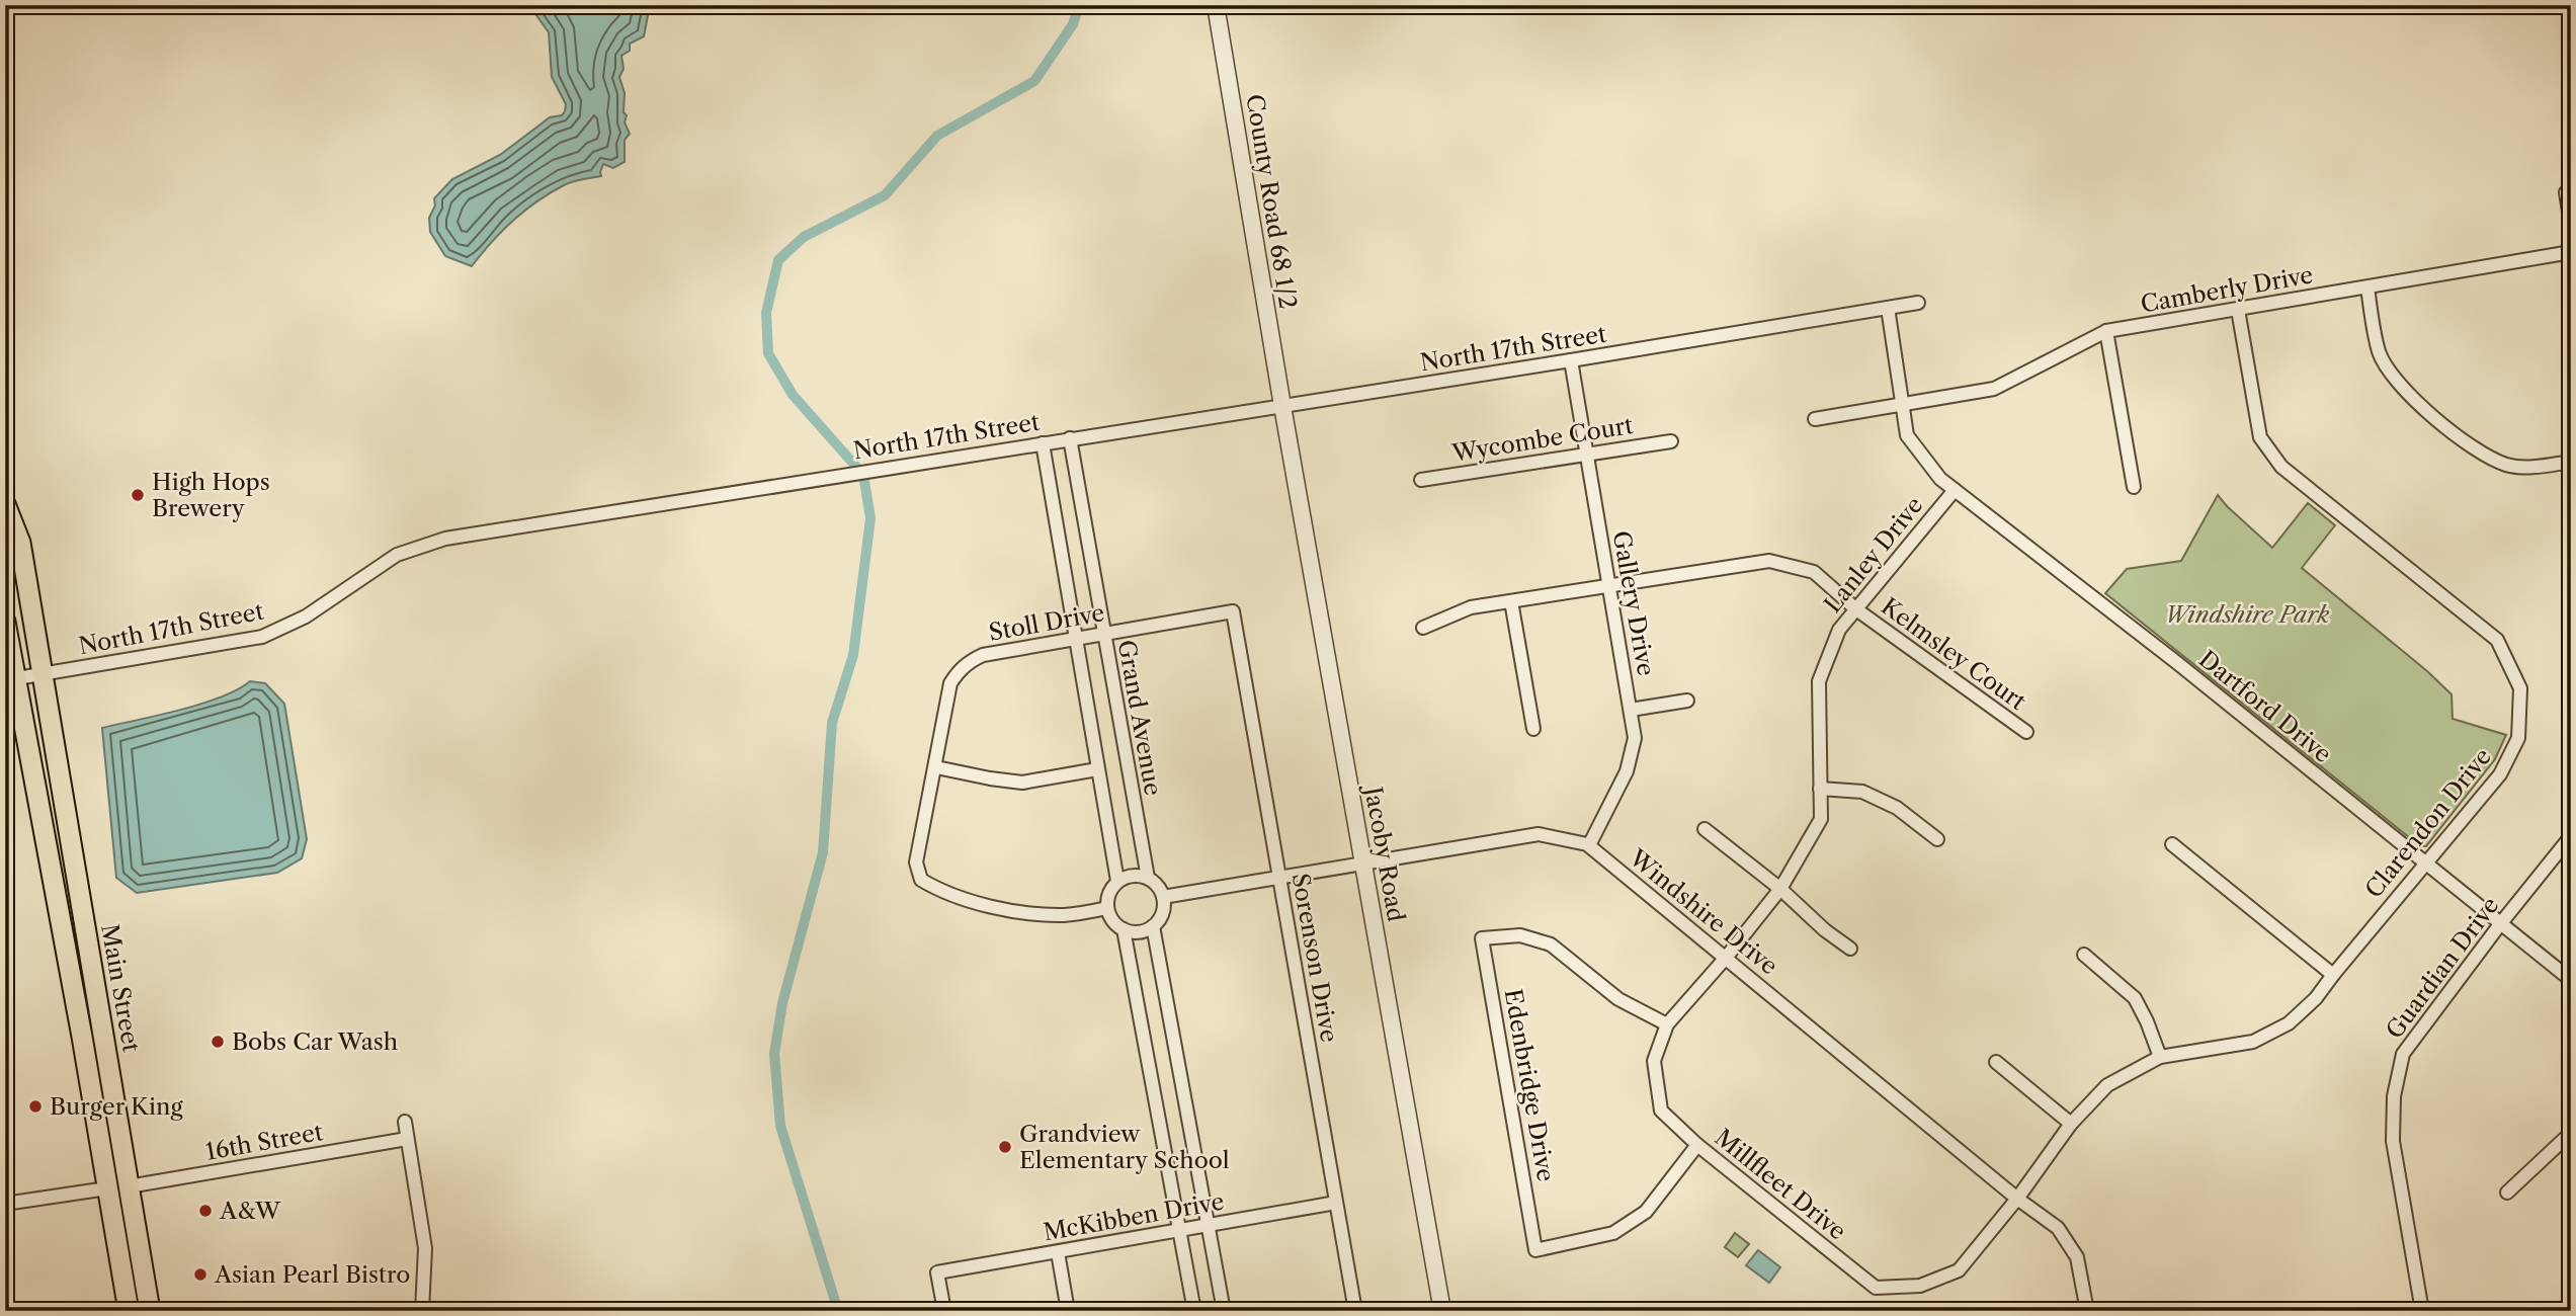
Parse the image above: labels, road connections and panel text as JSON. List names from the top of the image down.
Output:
{
  "streets": {
    "main road": ["Main Street"],
    "street": [
      "County Road 68 1/2",
      "Camberly Drive",
      "North 17th Street",
      "Wycombe Court",
      "Lanley Drive",
      "Gallery Drive",
      "Stoll Drive",
      "Kelmsley Court",
      "Dartford Drive",
      "Grand Avenue",
      "Clarendon Drive",
      "Jacoby Road",
      "Windshire Drive",
      "Sorenson Drive",
      "Guardian Drive",
      "Edenbridge Drive",
      "16th Street",
      "Millfleet Drive",
      "McKibben Drive"
    ]
  },
  "crossings": [
    ["County Road 68 1/2", "North 17th Street"],
    ["County Road 68 1/2", "Jacoby Road"],
    ["Camberly Drive", "Dartford Drive"],
    ["Camberly Drive", "Clarendon Drive"],
    ["North 17th Street", "Gallery Drive"],
    ["North 17th Street", "Dartford Drive"],
    ["North 17th Street", "Grand Avenue"],
    ["North 17th Street", "Jacoby Road"],
    ["North 17th Street", "Main Street"],
    ["Wycombe Court", "Gallery Drive"],
    ["Lanley Drive", "Kelmsley Court"],
    ["Lanley Drive", "Dartford Drive"],
    ["Lanley Drive", "Windshire Drive"],
    ["Lanley Drive", "Millfleet Drive"],
    ["Gallery Drive", "Kelmsley Court"],
    ["Gallery Drive", "Windshire Drive"],
    ["Stoll Drive", "Grand Avenue"],
    ["Stoll Drive", "Windshire Drive"],
    ["Stoll Drive", "Sorenson Drive"],
    ["Dartford Drive", "Clarendon Drive"],
    ["Dartford Drive", "Guardian Drive"],
    ["Grand Avenue", "Windshire Drive"],
    ["Clarendon Drive", "Windshire Drive"],
    ["Clarendon Drive", "Millfleet Drive"],
    ["Jacoby Road", "Windshire Drive"],
    ["Windshire Drive", "Sorenson Drive"],
    ["Windshire Drive", "Millfleet Drive"],
    ["Sorenson Drive", "McKibben Drive"],
    ["Main Street", "16th Street"],
    ["Edenbridge Drive", "Millfleet Drive"]
  ],
  "parks": ["Windshire Park"],
  "places": [
    "High Hops Brewery",
    "Bobs Car Wash",
    "Burger King",
    "Grandview Elementary School",
    "A&W",
    "Asian Pearl Bistro"
  ]
}
